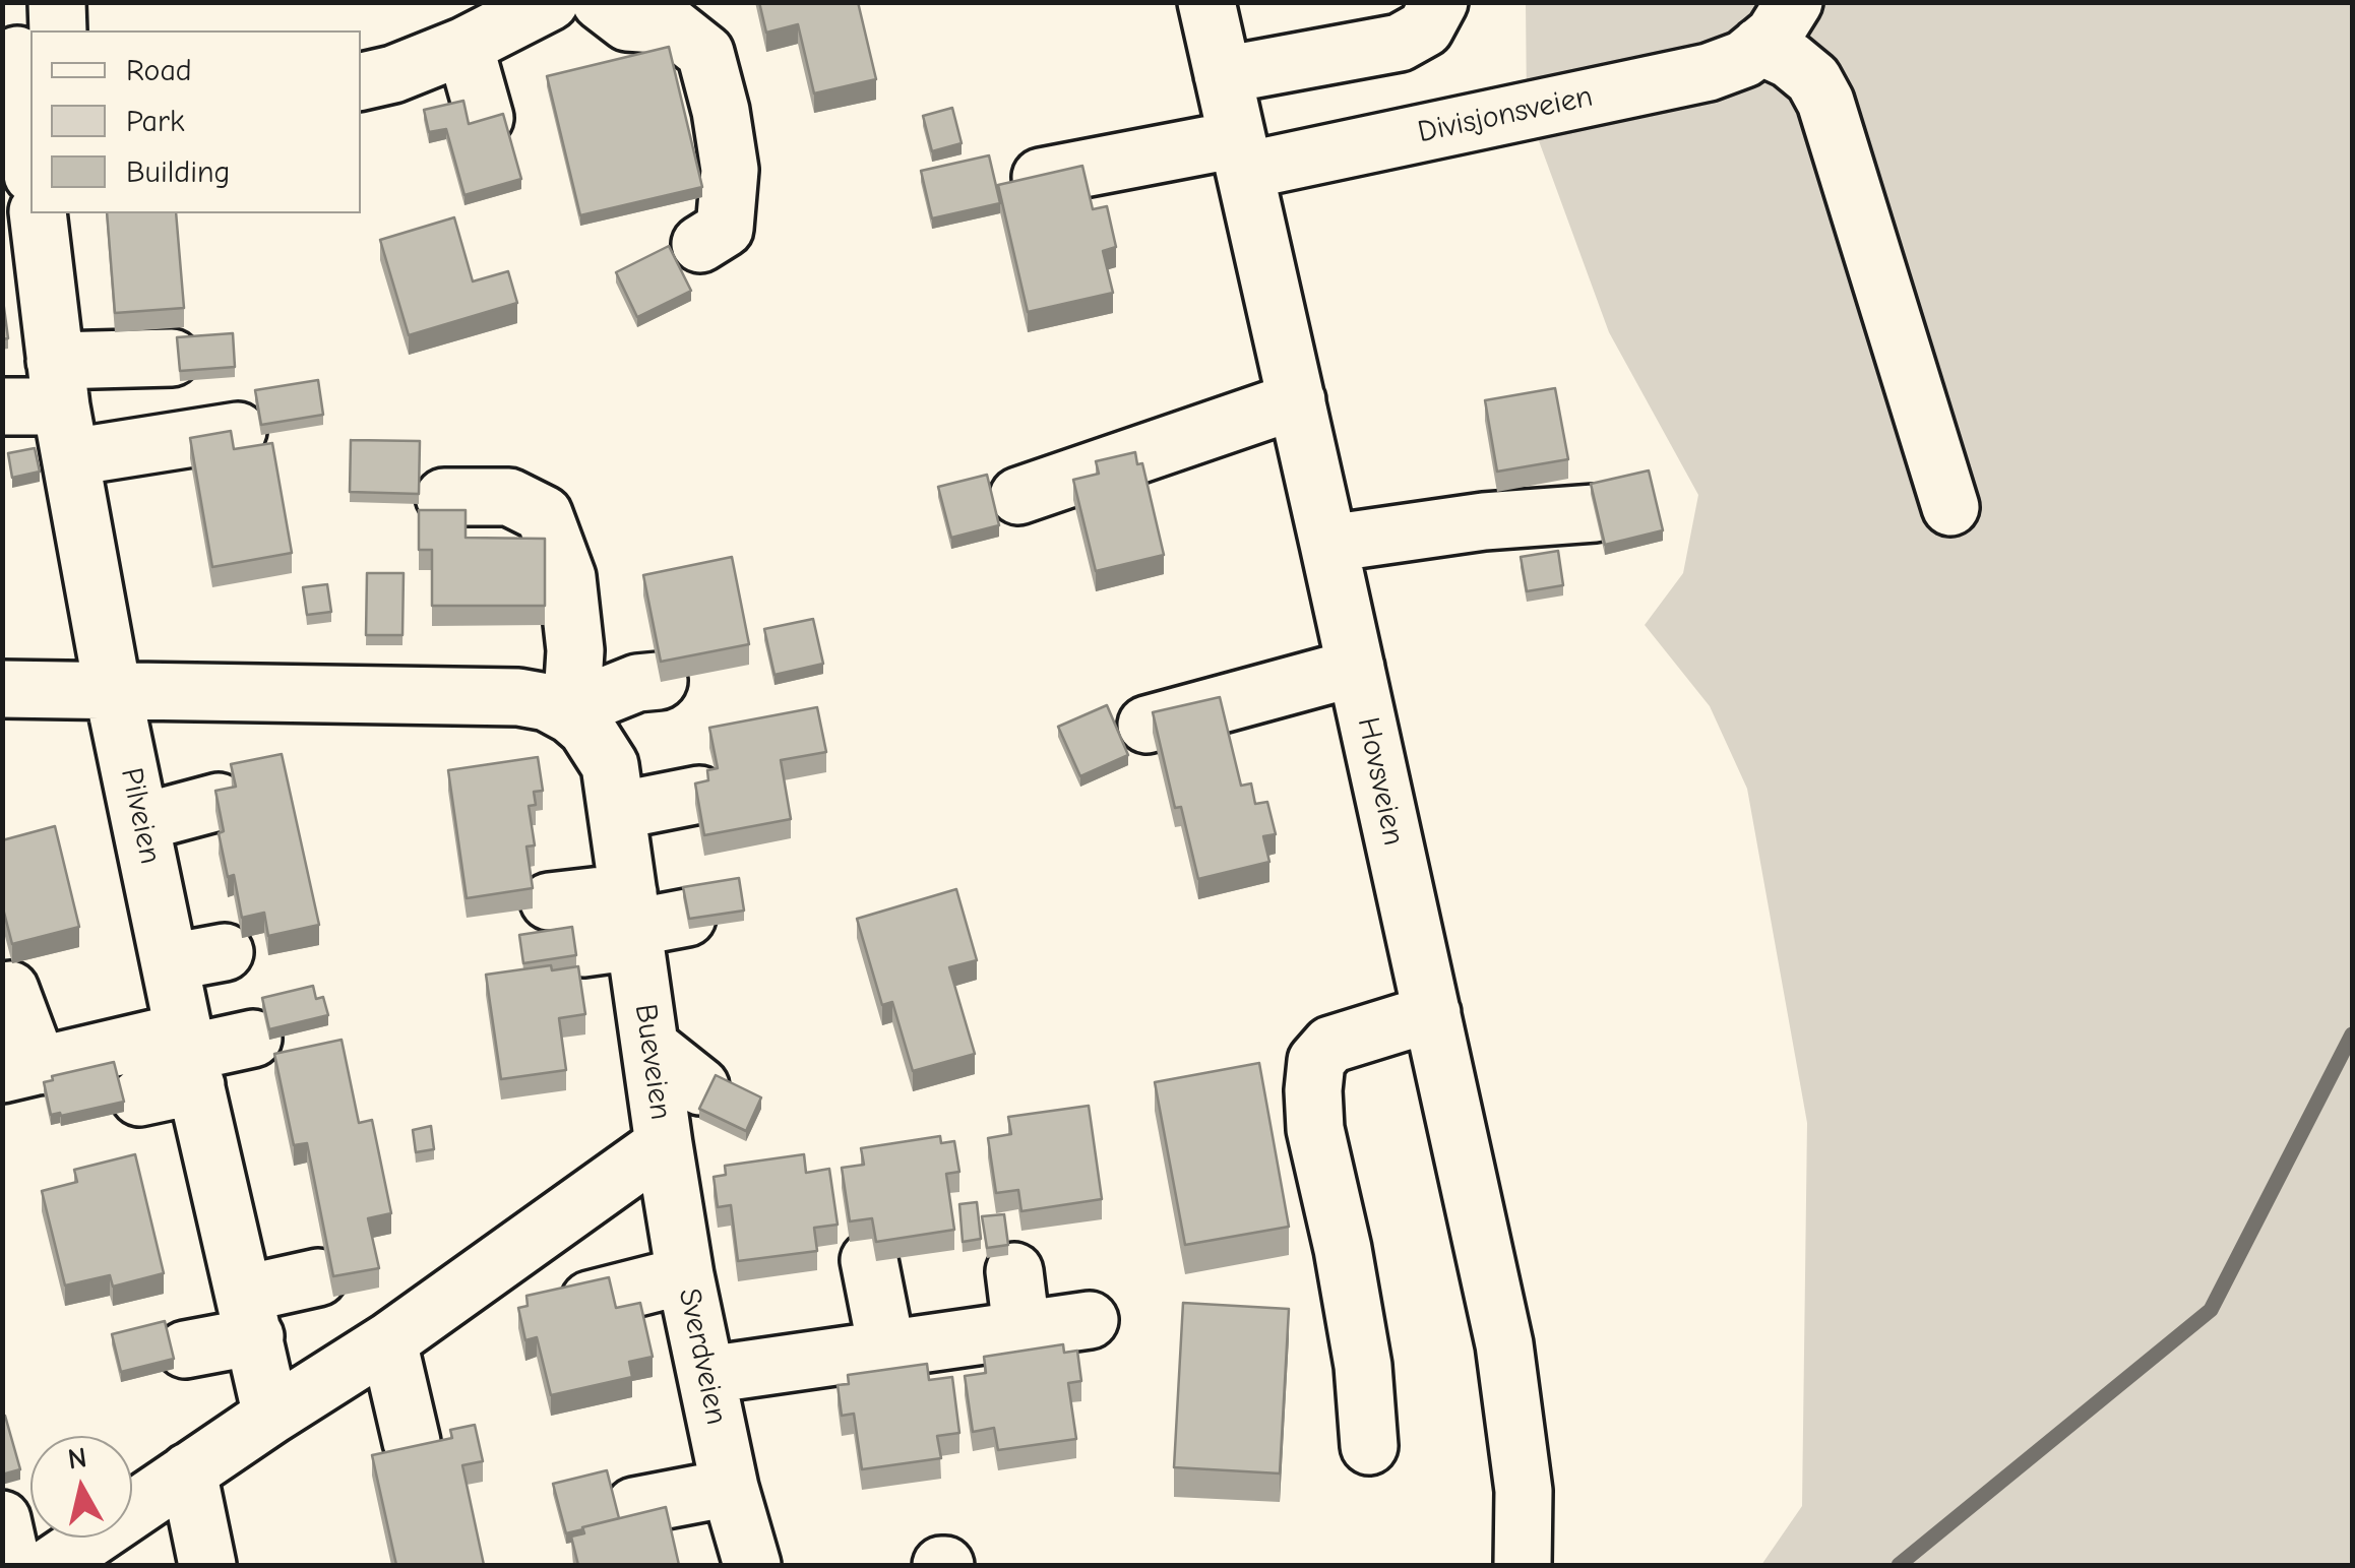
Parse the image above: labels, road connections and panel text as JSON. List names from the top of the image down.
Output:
{
  "streets": {
    "street": [
      "Divisjonsveien",
      "Hovsveien",
      "Pilveien",
      "Bueveien",
      "Sverdveien"
    ]
  },
  "crossings": [
    ["Divisjonsveien", "Hovsveien"],
    ["Pilveien", "Bueveien"],
    ["Bueveien", "Sverdveien"]
  ],
  "legend": ["Road", "Park", "Building"],
  "north": "top"
}
